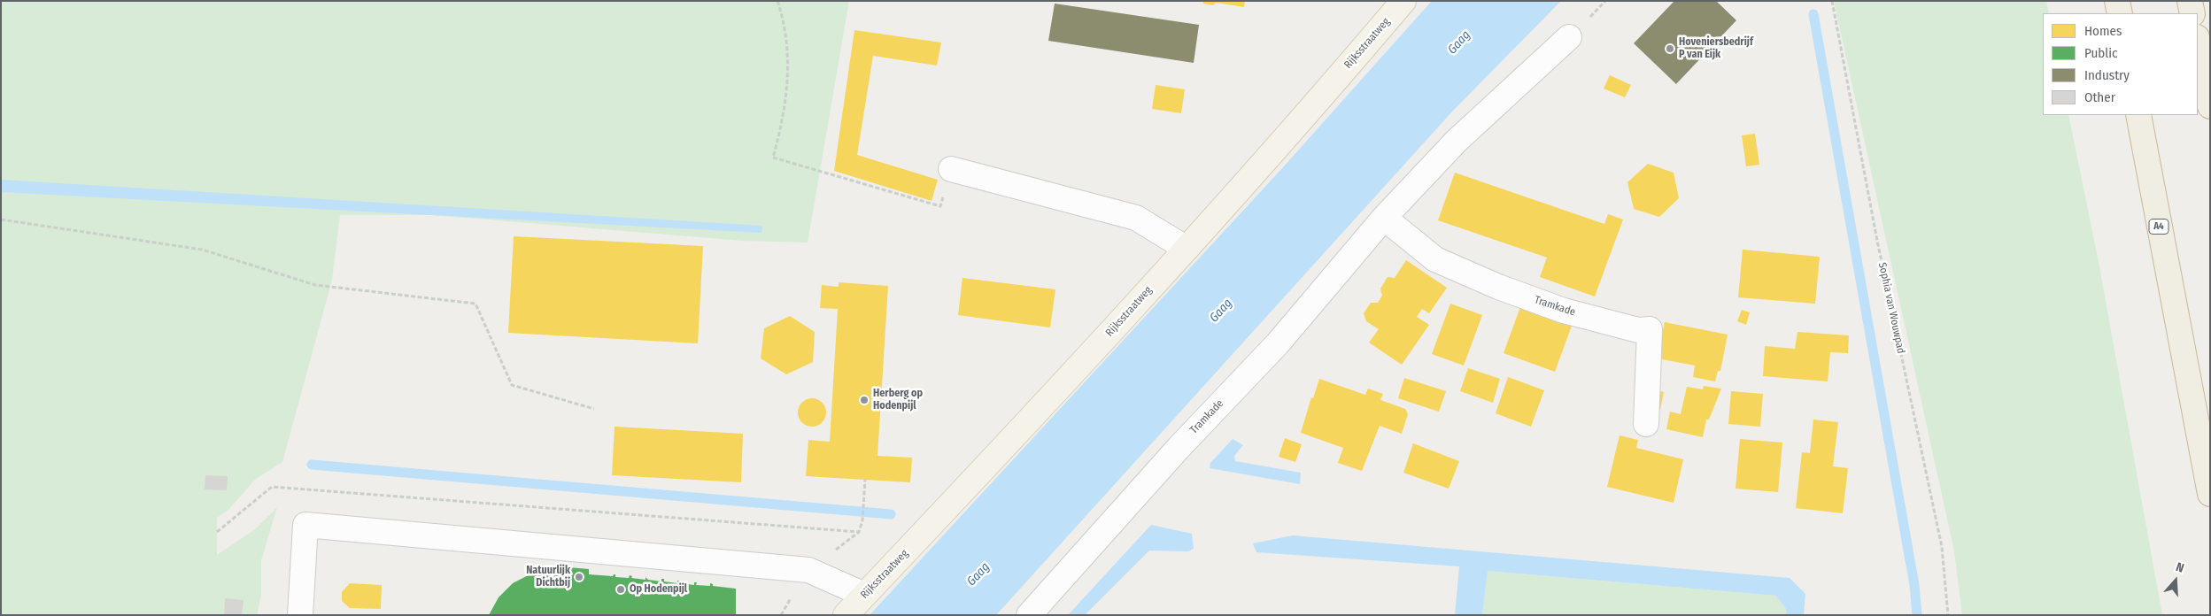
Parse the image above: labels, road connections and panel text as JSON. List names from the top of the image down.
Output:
{
  "streets": {
    "highway": ["A4"],
    "main road": ["Rijksstraatweg"],
    "street": ["Tramkade"],
    "path": ["Sophia van Wouwpad"]
  },
  "water": ["Gaag"],
  "places": [
    "Hoveniersbedrijf P van Eijk",
    "Herberg op Hodenpijl",
    "Natuurlijk Dichtbij",
    "Op Hodenpijl"
  ],
  "legend": [
    "Homes",
    "Public",
    "Industry",
    "Other"
  ],
  "north": "top"
}
